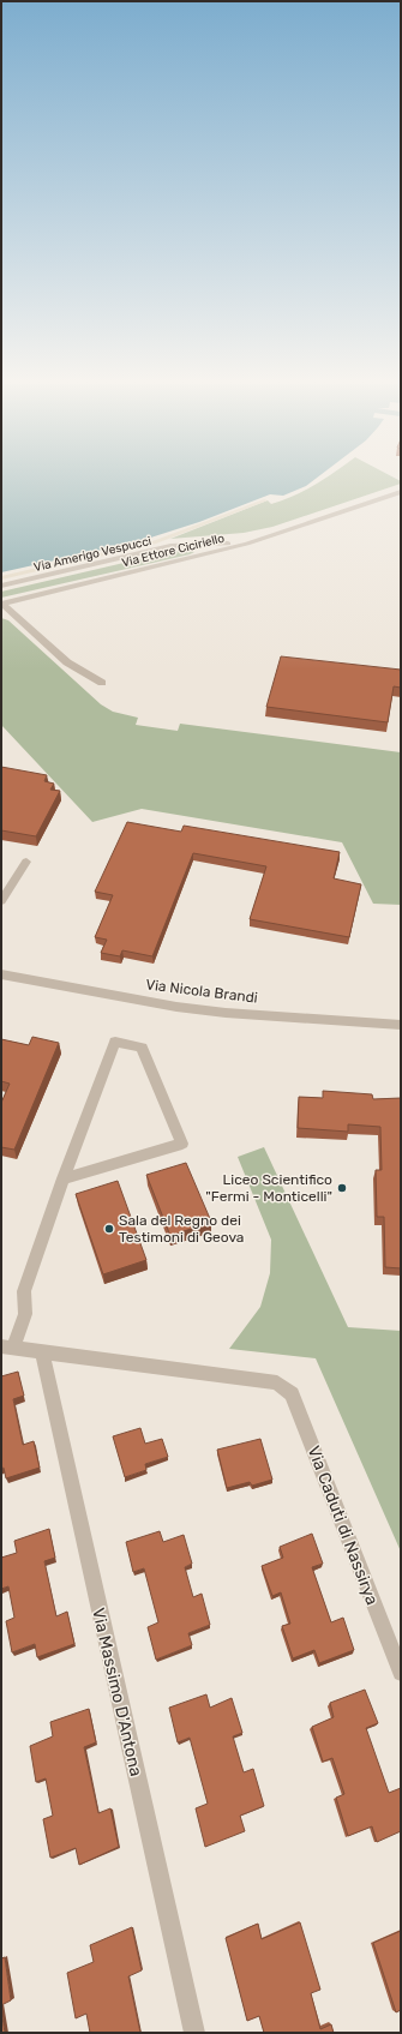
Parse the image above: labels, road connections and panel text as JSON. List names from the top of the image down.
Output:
{
  "streets": {
    "street": [
      "Via Ettore Ciciriello",
      "Via Amerigo Vespucci",
      "Via Nicola Brandi",
      "Via Caduti di Nassirya",
      "Via Massimo D'Antona"
    ]
  },
  "crossings": [
    ["Via Ettore Ciciriello", "Via Amerigo Vespucci"],
    ["Via Caduti di Nassirya", "Via Massimo D'Antona"]
  ],
  "places": ["Liceo Scientifico \"Fermi - Monticelli\"", "Sala del Regno dei Testimoni di Geova"]
}
